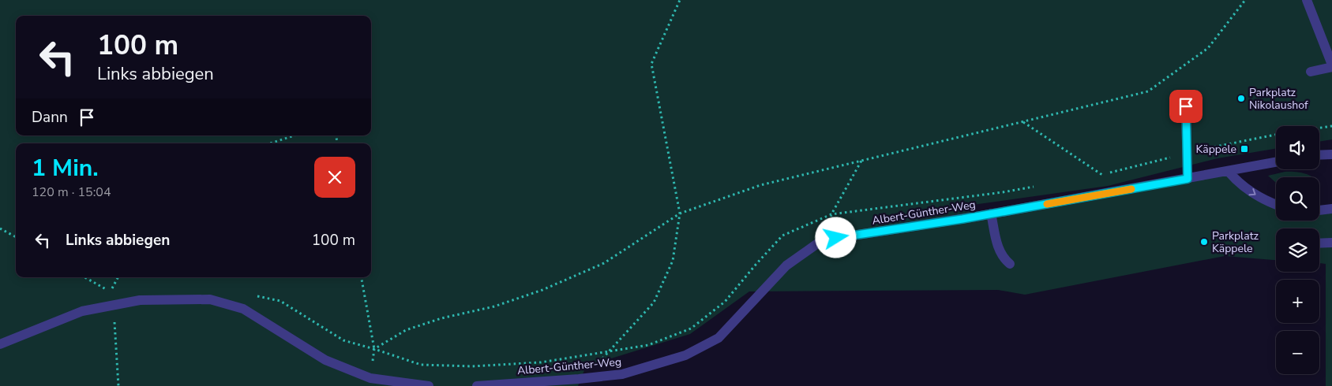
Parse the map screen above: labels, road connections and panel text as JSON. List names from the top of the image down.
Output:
{
  "streets": {
    "street": ["Albert-Günther-Weg"]
  },
  "places": {
    "other": ["Parkplatz Nikolaushof", "Parkplatz Käppele"],
    "transit": ["Käppele"]
  },
  "page": {
    "turn": ["100 m", "Links abbiegen"],
    "then": "Dann",
    "map_buttons": ["+", "−"],
    "heading": ["1 Min.", "120 m · 15:04"],
    "list": [
      {
        "name": "Links abbiegen",
        "value": "100 m"
      }
    ]
  }
}
